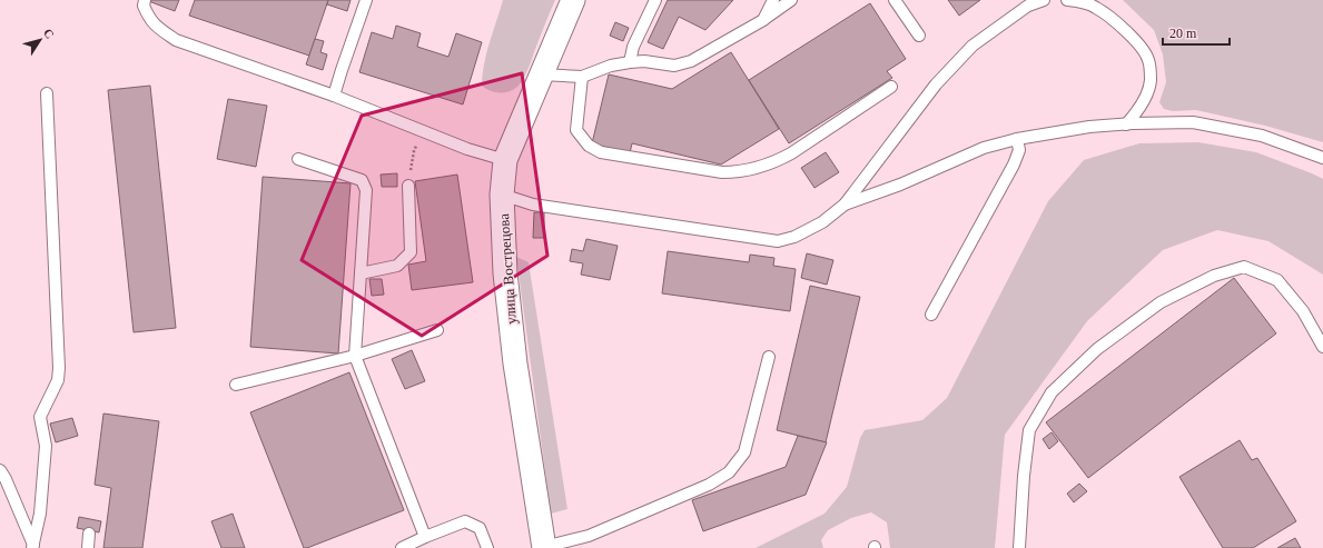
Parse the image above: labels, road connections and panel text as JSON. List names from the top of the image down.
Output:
{
  "streets": {
    "street": ["улица Вострецова"]
  },
  "scale_bar": "20 m",
  "north": "top right"
}
